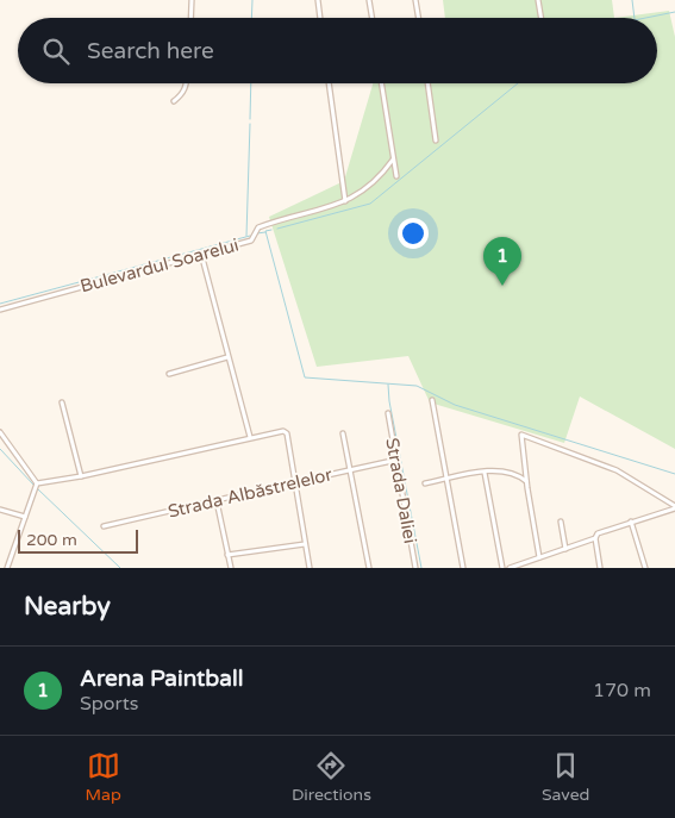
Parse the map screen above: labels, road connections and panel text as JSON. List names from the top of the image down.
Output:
{
  "streets": {
    "street": ["Bulevardul Soarelui", "Strada Daliei", "Strada Albăstrelelor"]
  },
  "crossings": [
    ["Strada Daliei", "Strada Albăstrelelor"]
  ],
  "scale_bar": "200 m",
  "page": {
    "search": "Search here",
    "pins": "1",
    "scale": "200 m",
    "heading": "Nearby",
    "list": [
      {
        "mark": "1",
        "name": "Arena Paintball",
        "note": "Sports",
        "value": "170 m"
      }
    ],
    "nav": ["Map", "Directions", "Saved"]
  }
}
